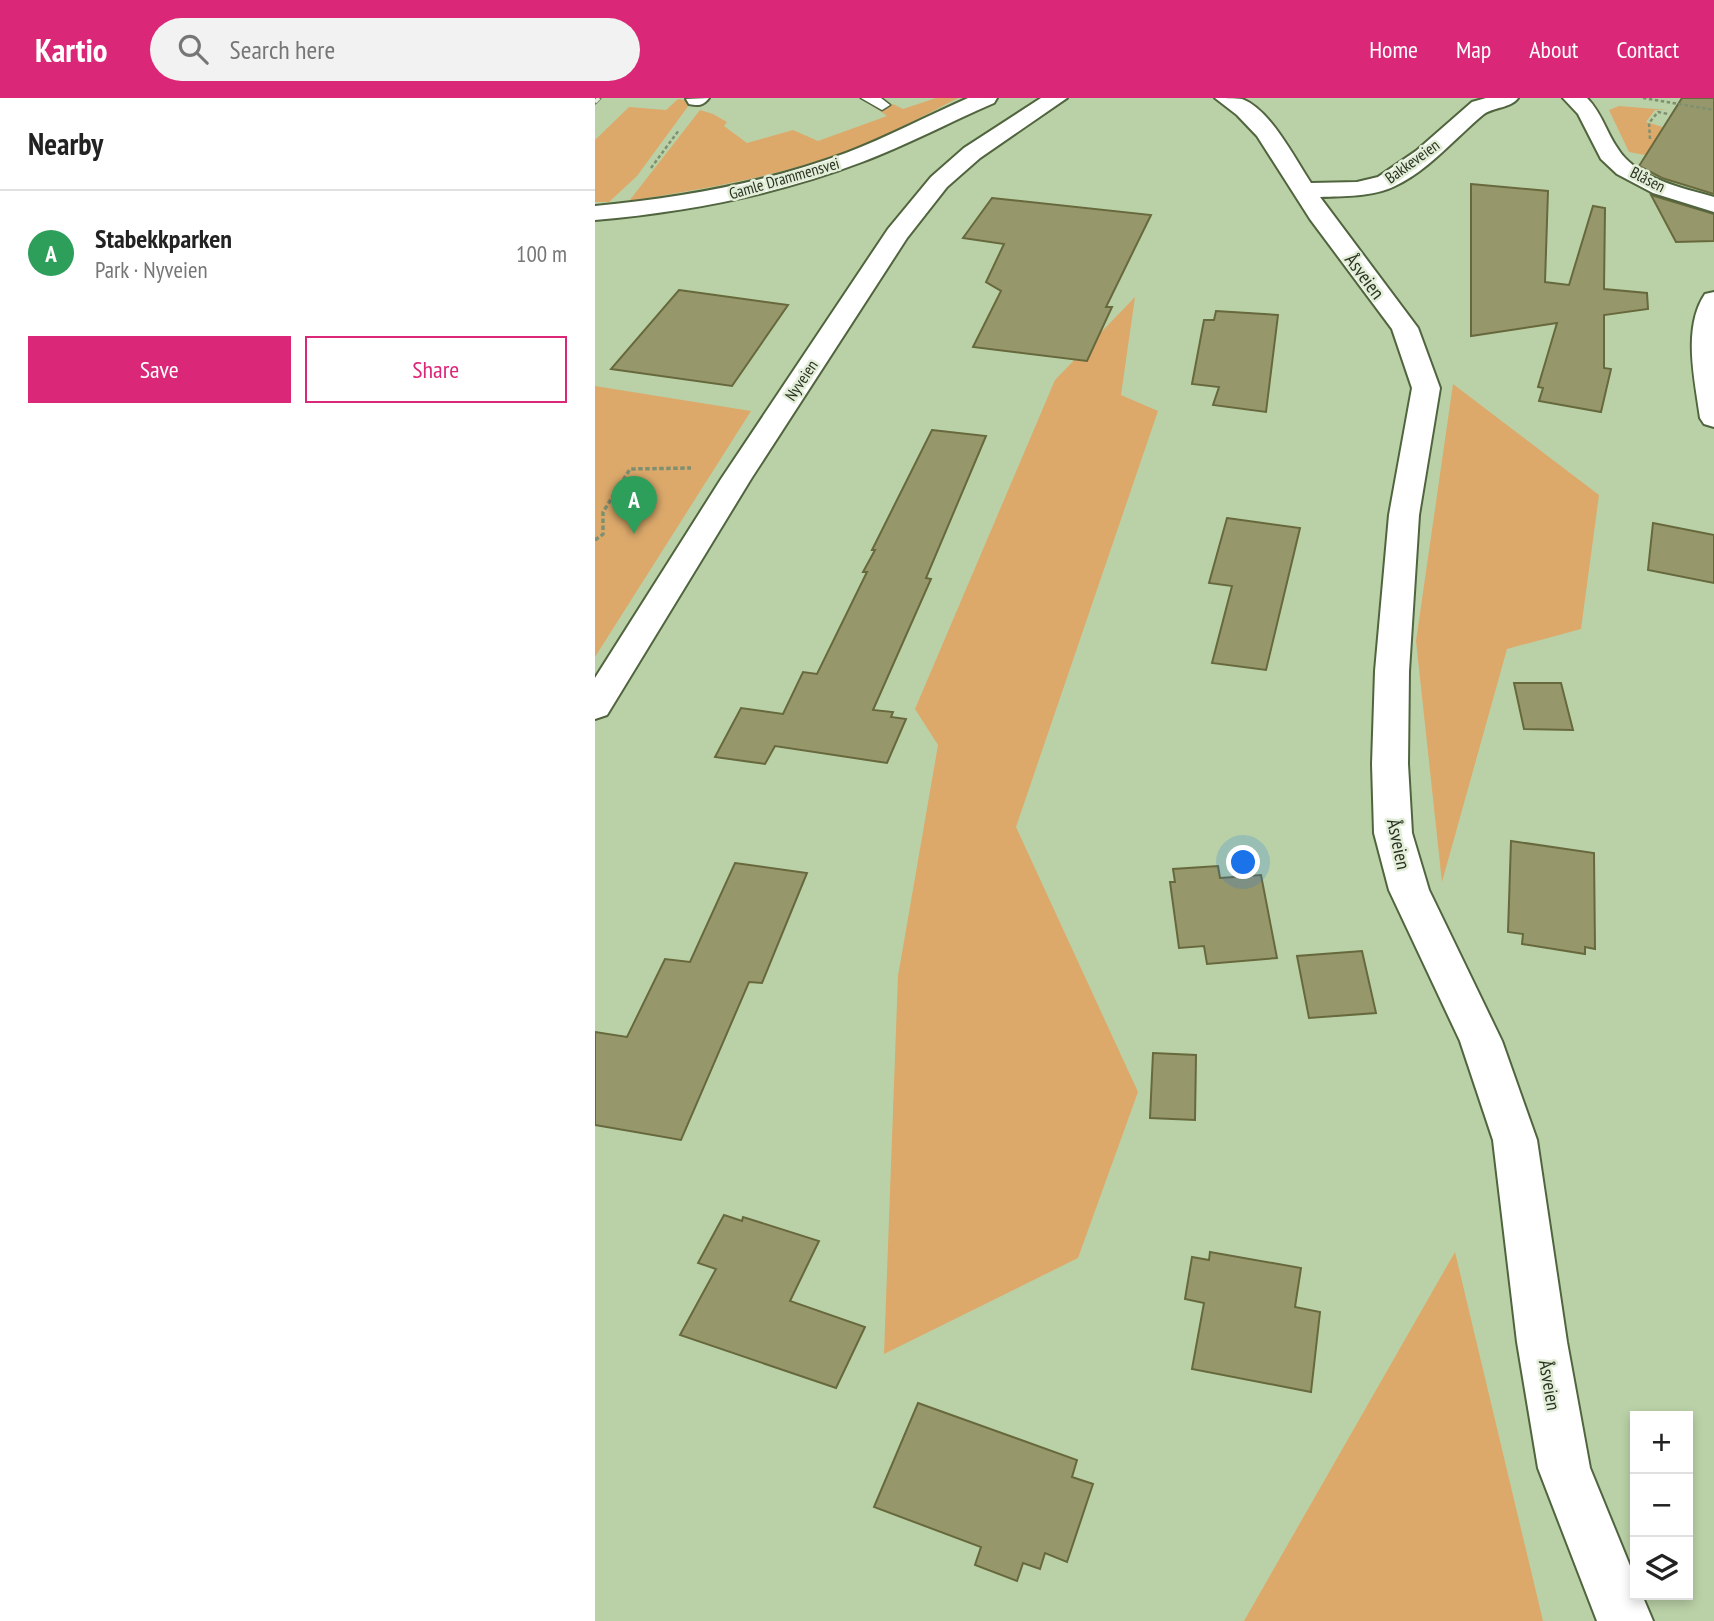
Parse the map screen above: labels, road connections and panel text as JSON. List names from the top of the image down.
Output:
{
  "streets": {
    "street": [
      "Bakkeveien",
      "Gamle Drammensvei",
      "Blåsen",
      "Åsveien",
      "Nyveien"
    ]
  },
  "crossings": [
    ["Bakkeveien", "Åsveien"]
  ],
  "page": {
    "header": "Kartio",
    "search": "Search here",
    "nav": [
      "Home",
      "Map",
      "About",
      "Contact"
    ],
    "heading": "Nearby",
    "list": [
      {
        "mark": "A",
        "name": "Stabekkparken",
        "note": "Park · Nyveien",
        "value": "100 m"
      }
    ],
    "buttons": ["Save", "Share"],
    "pins": "A",
    "map_buttons": ["+", "−"]
  }
}
